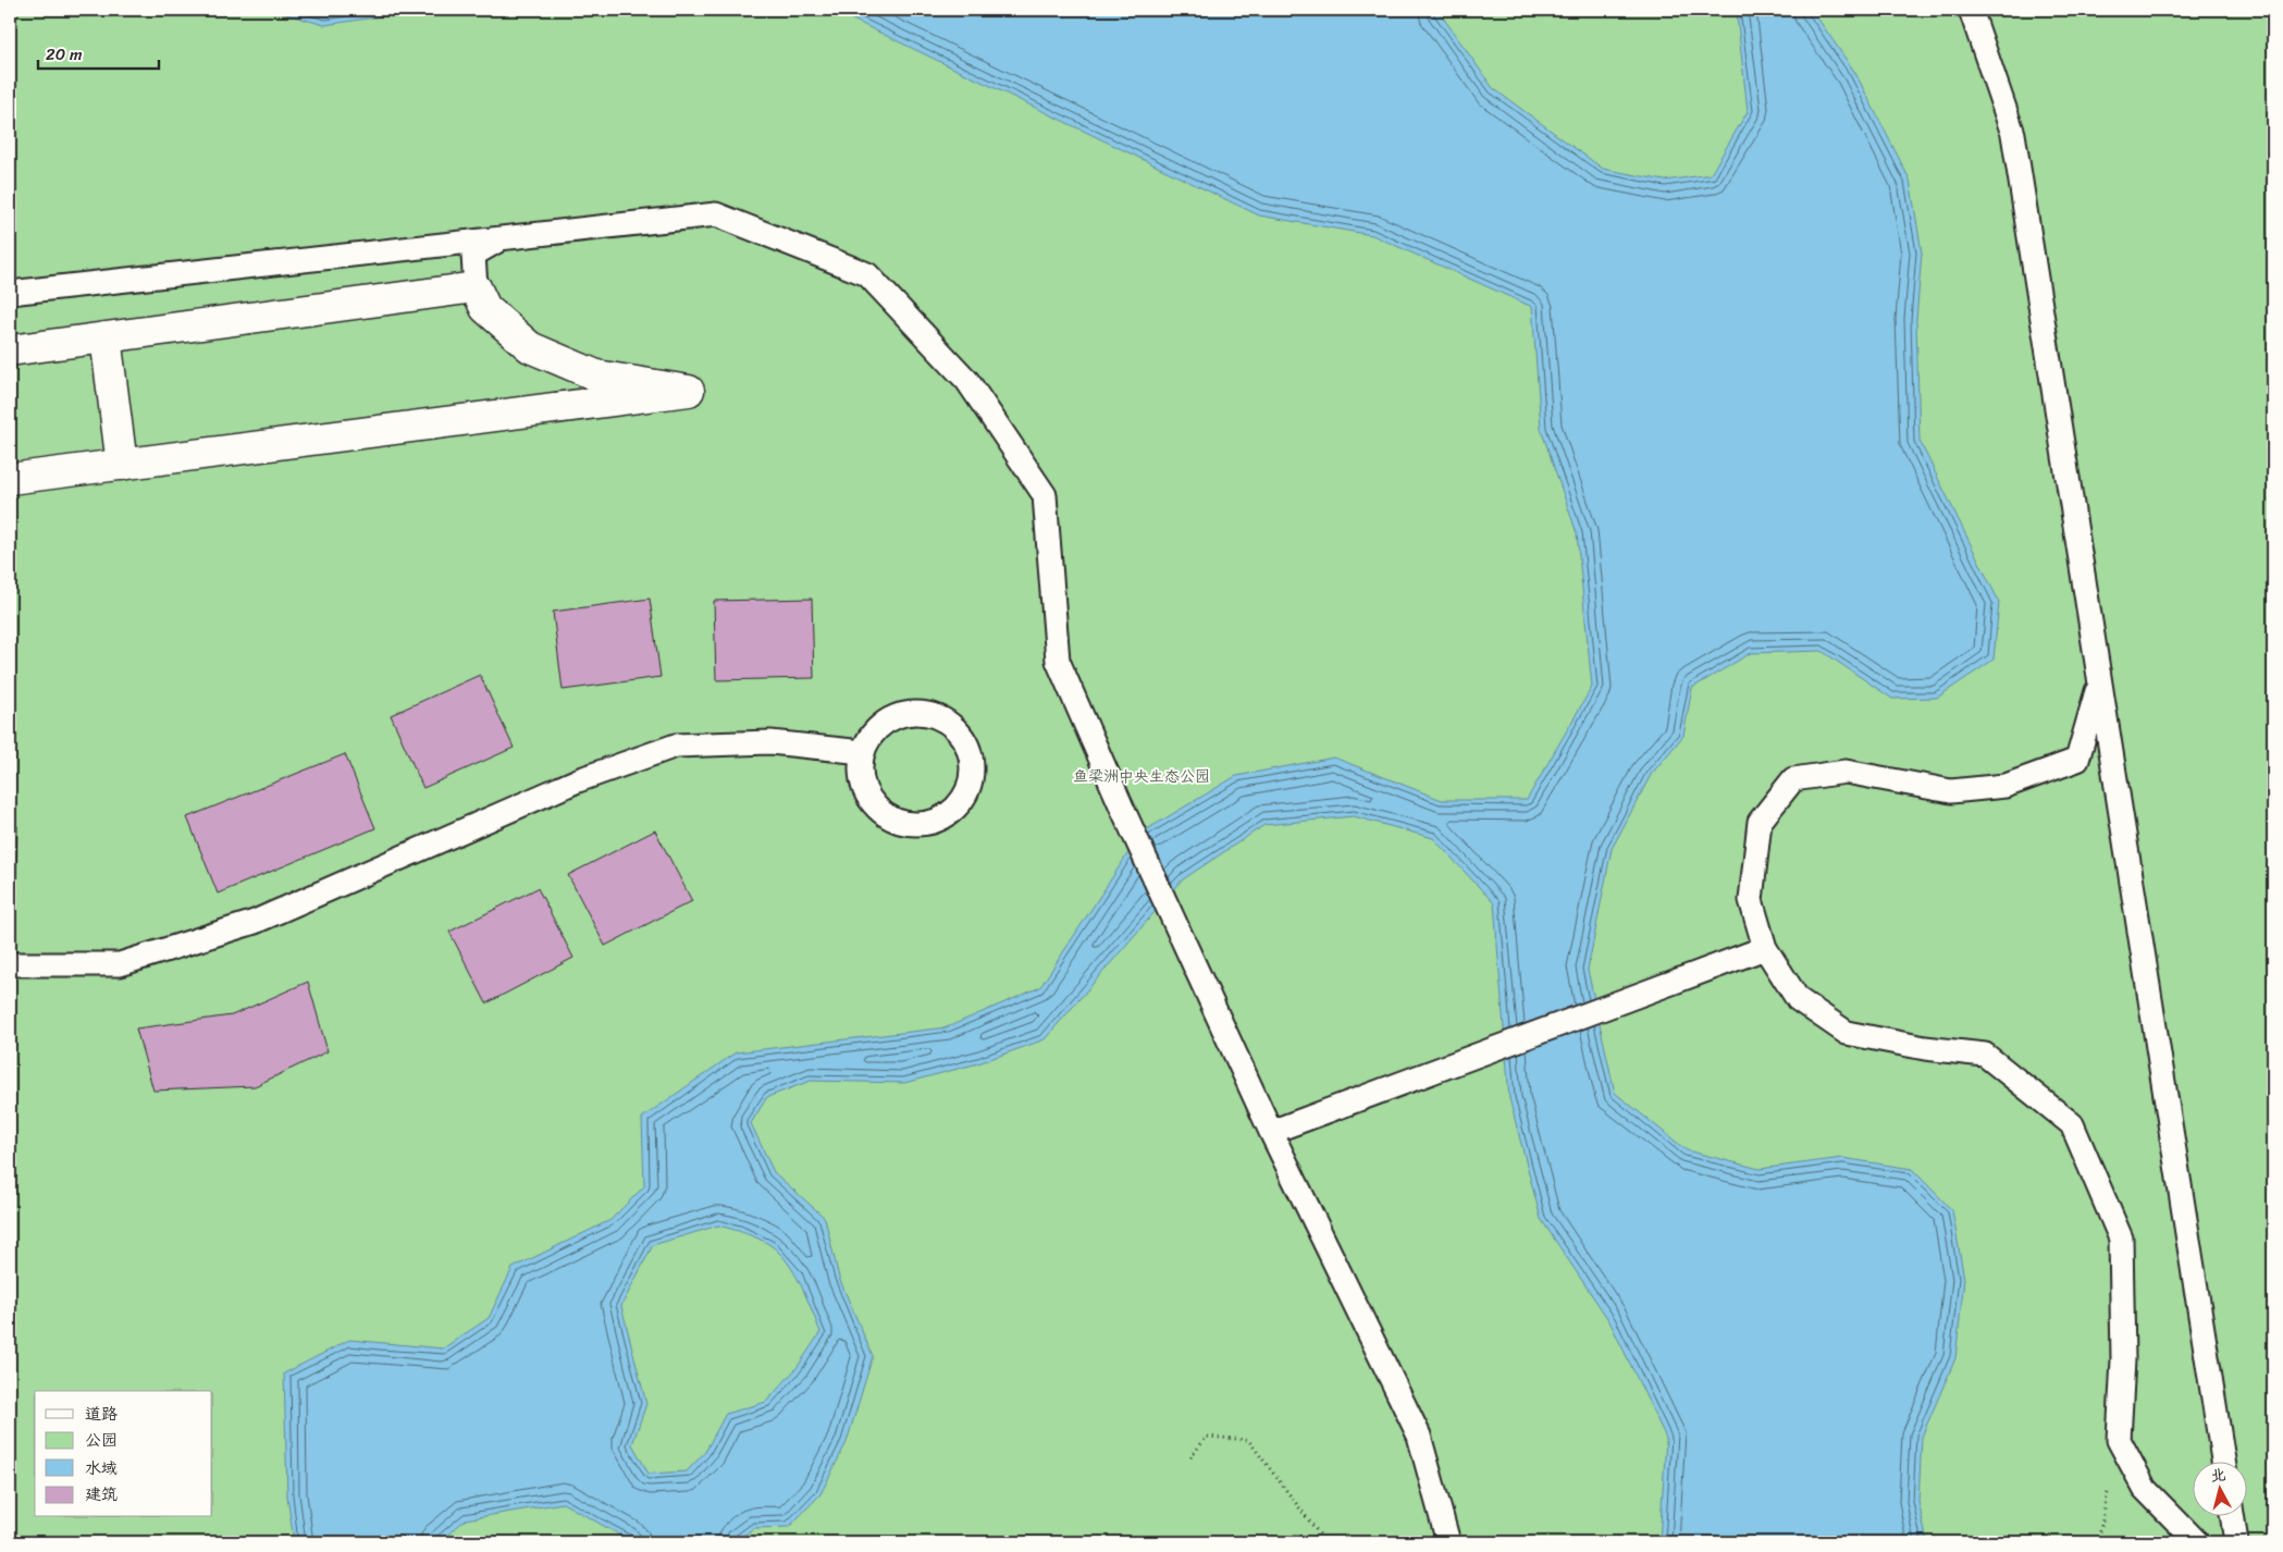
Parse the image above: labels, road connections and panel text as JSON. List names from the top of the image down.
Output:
{
  "parks": ["鱼梁洲中央生态公园"],
  "legend": [
    "道路",
    "公园",
    "水域",
    "建筑"
  ],
  "scale_bar": "20 m",
  "north": "top"
}
